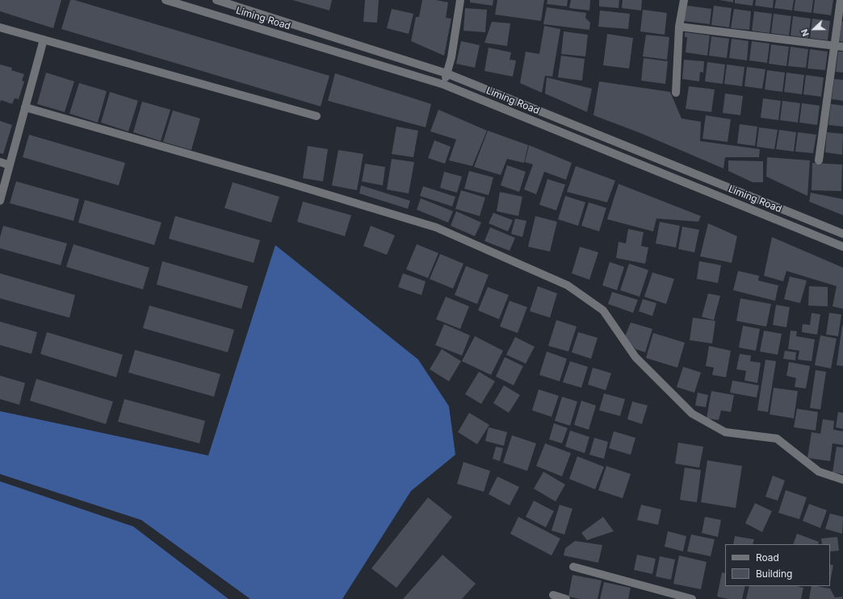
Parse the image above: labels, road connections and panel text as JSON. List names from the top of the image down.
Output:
{
  "streets": {
    "street": ["Liming Road"]
  },
  "legend": ["Road", "Building"],
  "north": "left"
}
